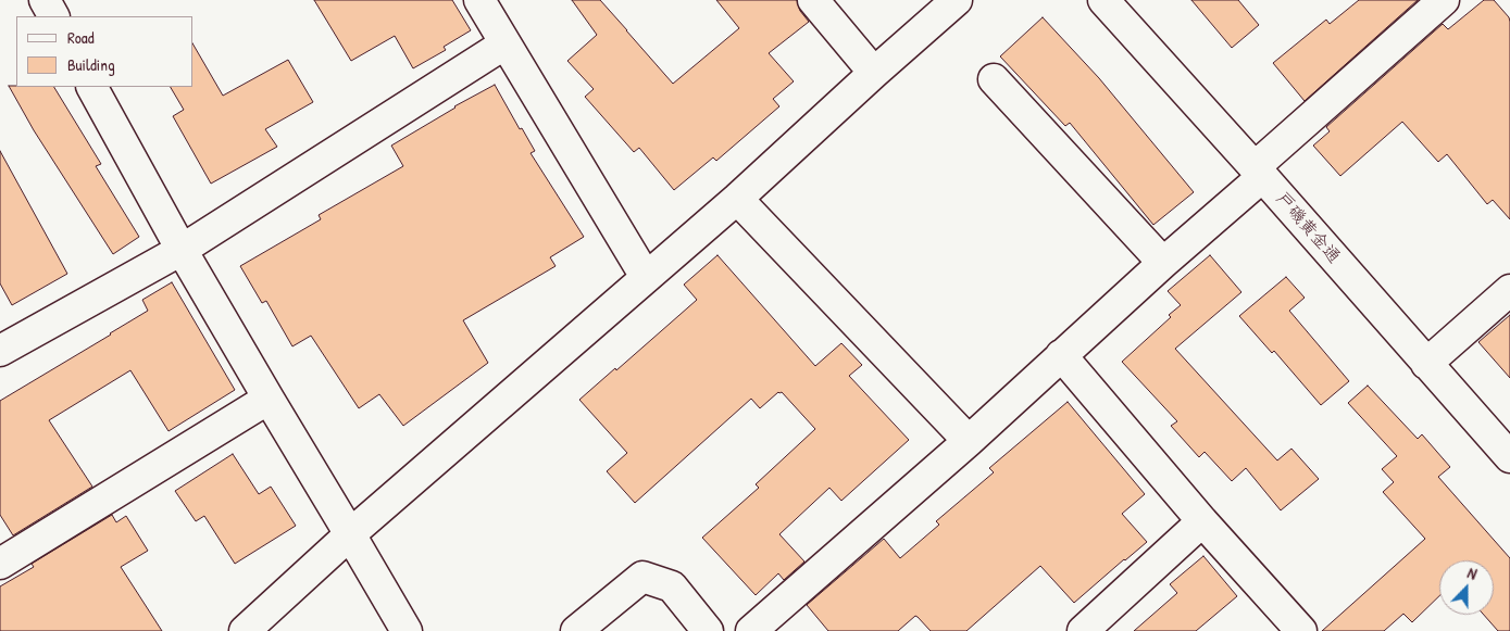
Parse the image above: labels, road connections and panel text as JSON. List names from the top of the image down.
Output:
{
  "streets": {
    "street": ["戸磯黄金通"]
  },
  "legend": ["Road", "Building"],
  "north": "top"
}
